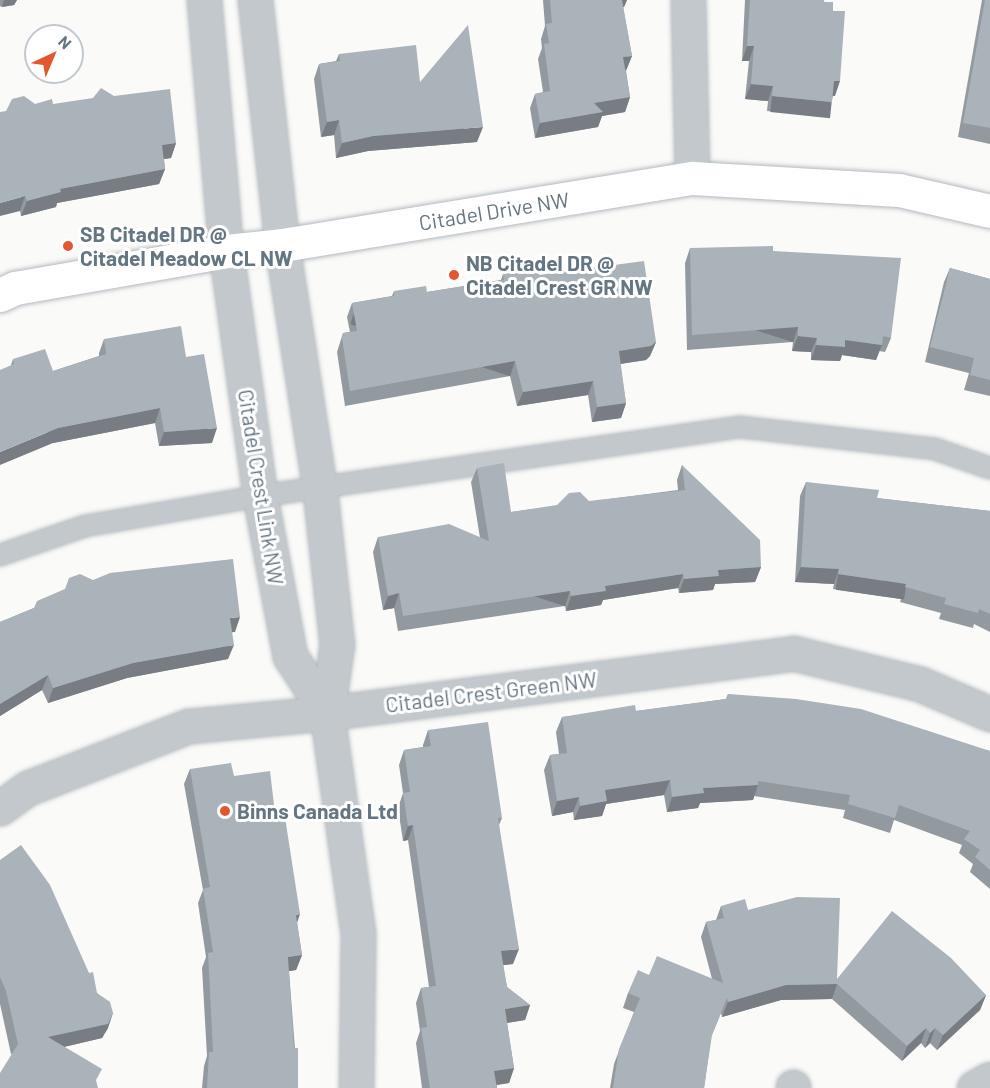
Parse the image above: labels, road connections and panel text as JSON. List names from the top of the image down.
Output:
{
  "streets": {
    "street": ["Citadel Drive NW", "Citadel Crest Link NW", "Citadel Crest Green NW"]
  },
  "crossings": [
    ["Citadel Drive NW", "Citadel Crest Link NW"],
    ["Citadel Crest Link NW", "Citadel Crest Green NW"]
  ],
  "places": ["SB Citadel DR @ Citadel Meadow CL NW", "NB Citadel DR @ Citadel Crest GR NW", "Binns Canada Ltd"],
  "north": "top right"
}
